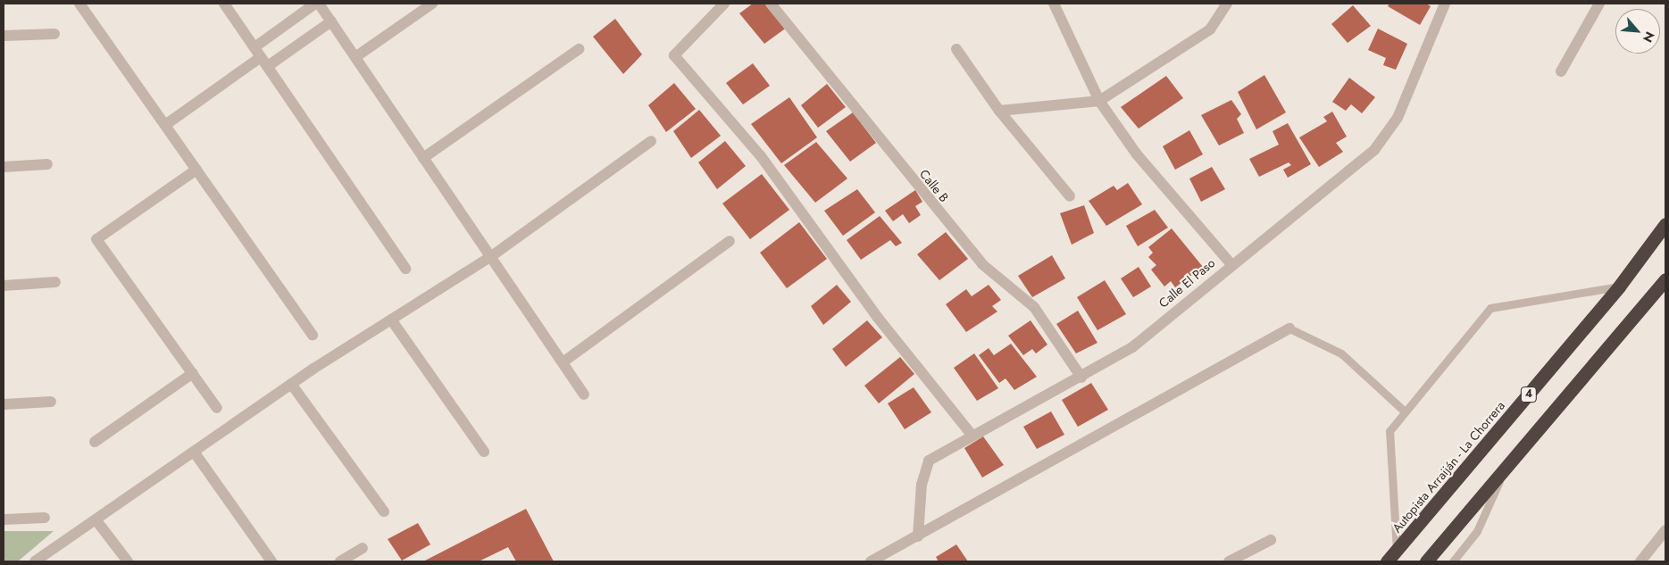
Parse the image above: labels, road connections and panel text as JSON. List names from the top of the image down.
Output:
{
  "streets": {
    "highway": ["4", "Autopista Arraiján - La Chorrera"],
    "street": ["Calle B", "Calle El Paso"]
  },
  "crossings": [
    ["Calle B", "Calle El Paso"]
  ],
  "north": "bottom right"
}
